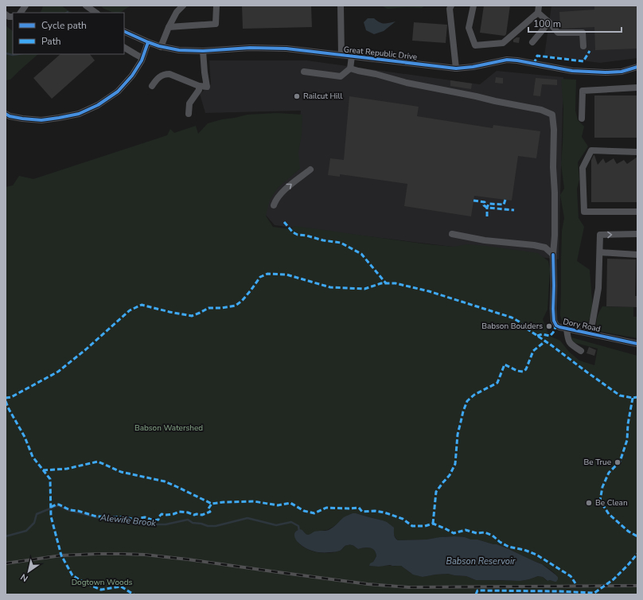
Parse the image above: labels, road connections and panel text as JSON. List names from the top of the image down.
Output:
{
  "streets": {
    "street": ["Great Republic Drive", "Dory Road"]
  },
  "water": ["Alewife Brook", "Babson Reservoir"],
  "parks": ["Babson Watershed", "Dogtown Woods"],
  "places": [
    "Railcut Hill",
    "Babson Boulders",
    "Be True",
    "Be Clean"
  ],
  "legend": ["Cycle path", "Path"],
  "scale_bar": "100 m",
  "north": "bottom left"
}
